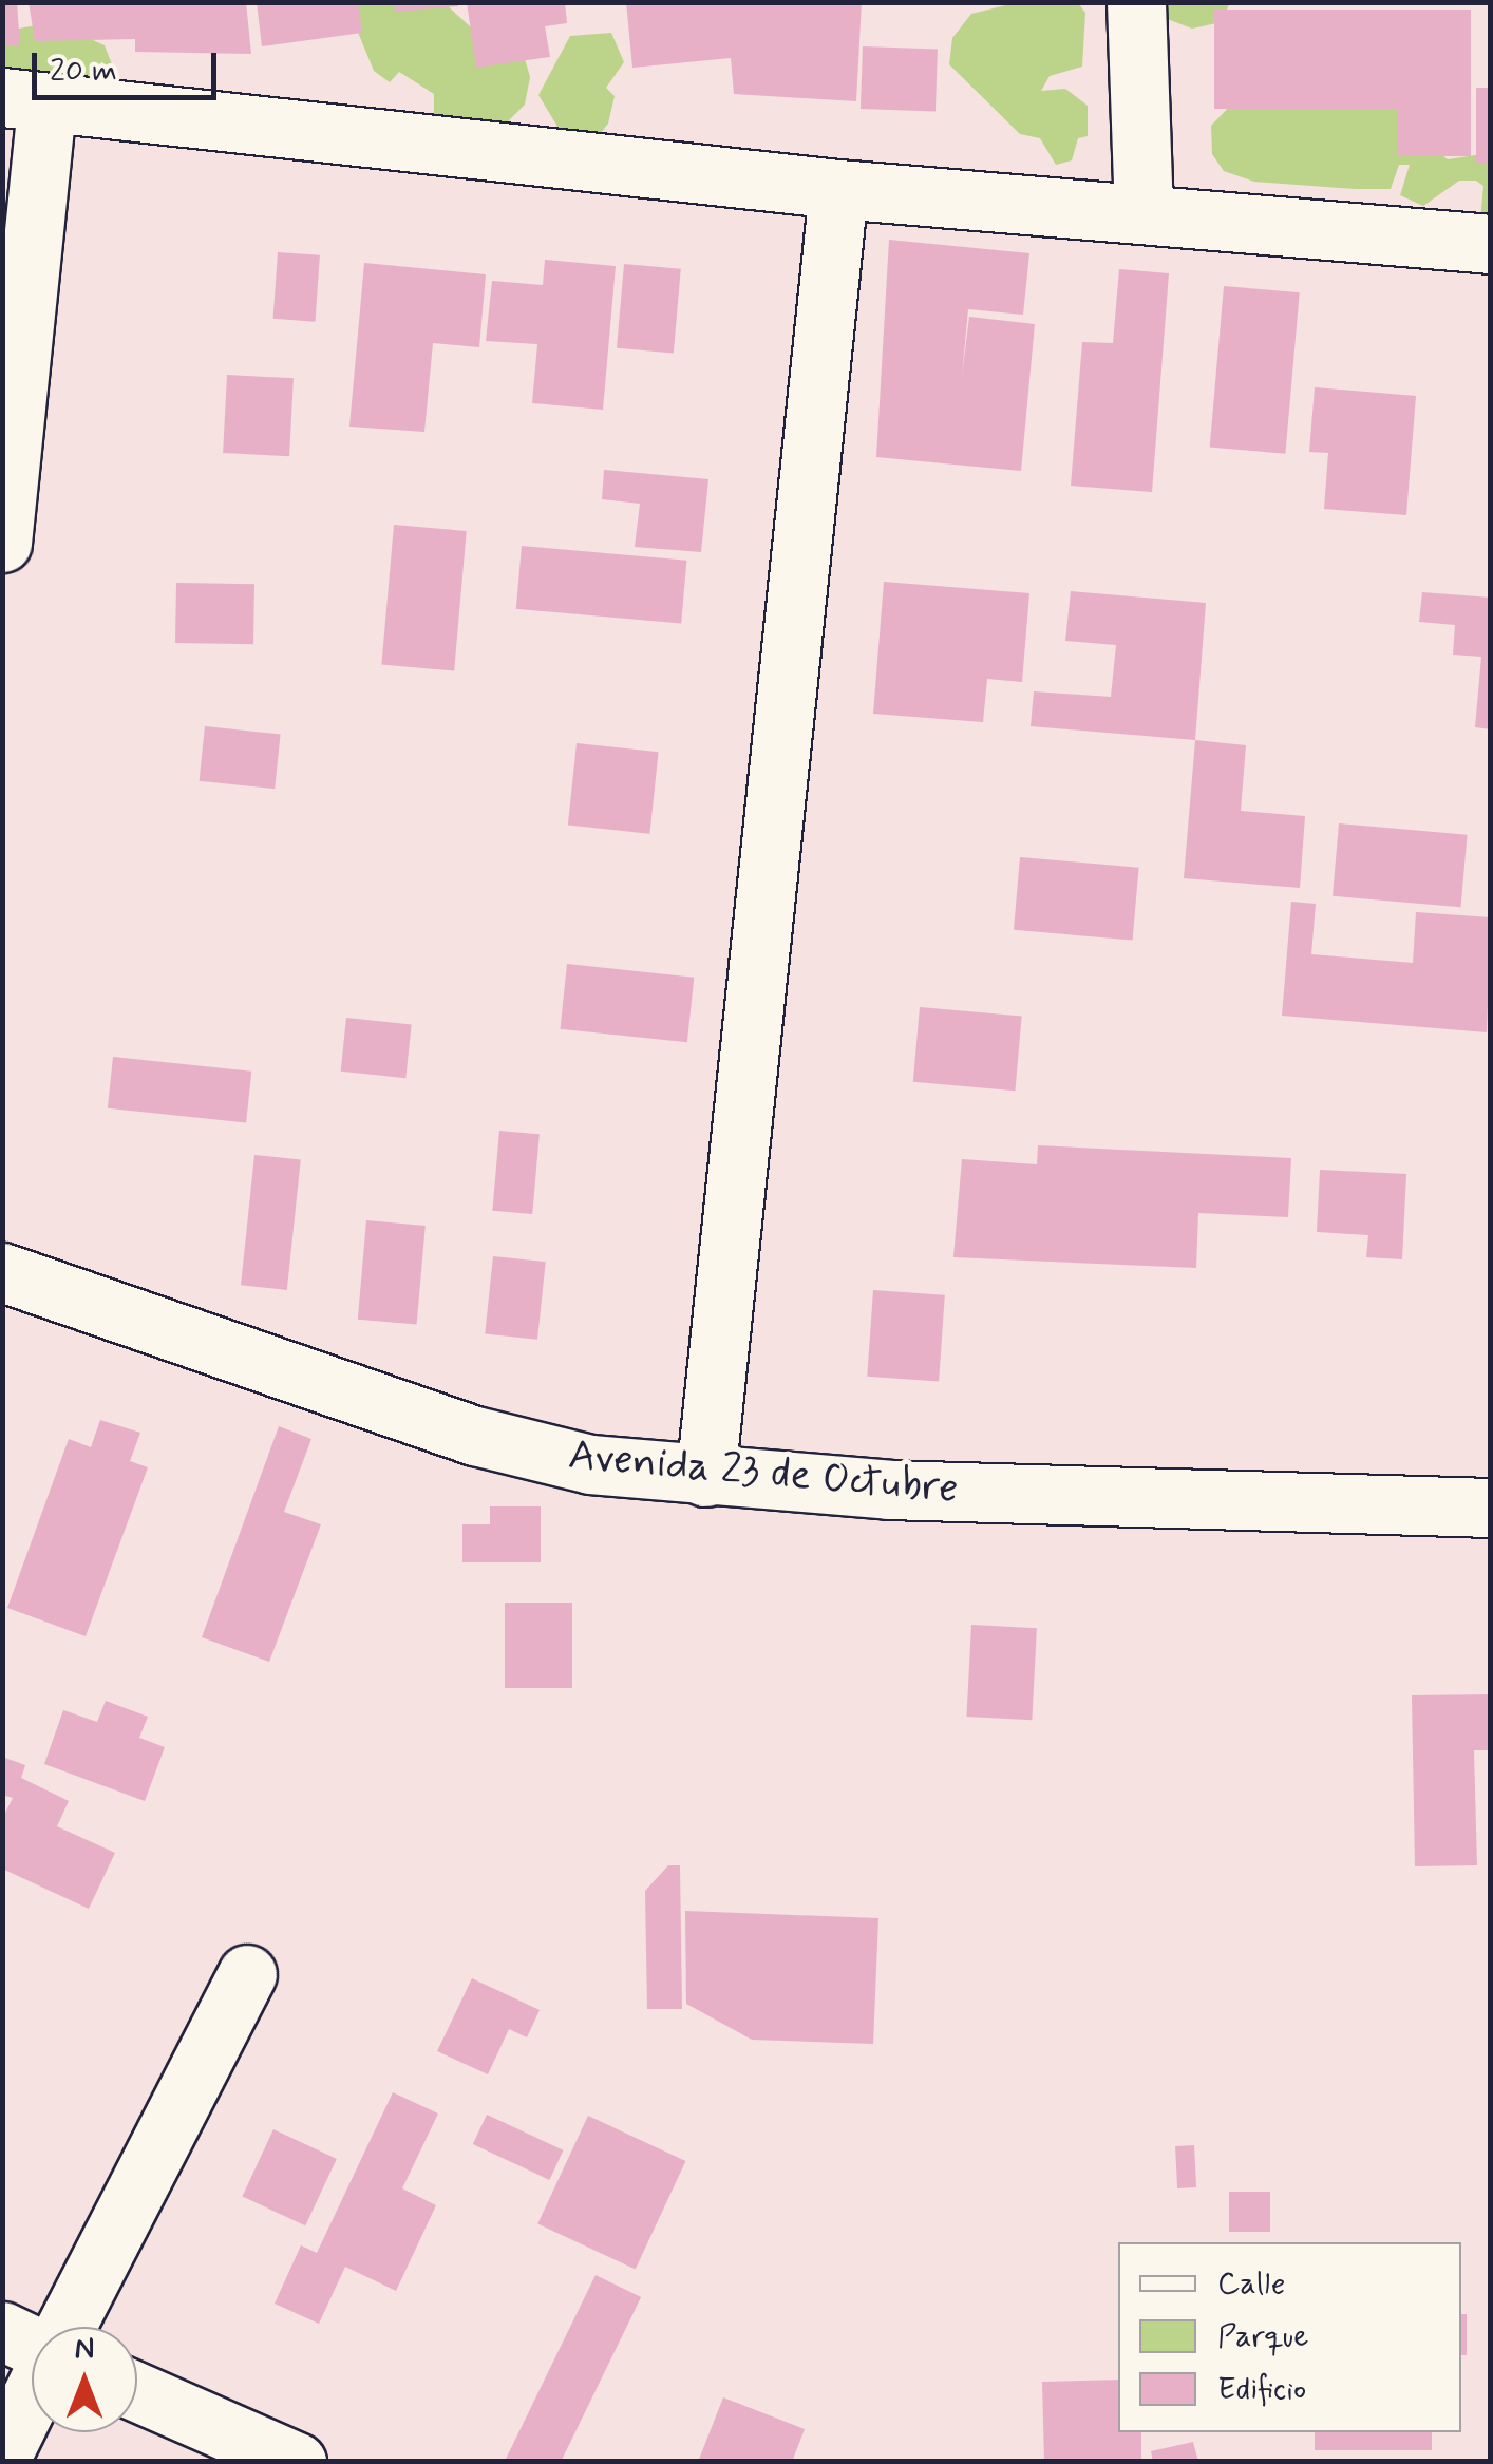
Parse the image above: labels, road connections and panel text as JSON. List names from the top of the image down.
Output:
{
  "streets": {
    "street": ["Avenida 23 de Octubre"]
  },
  "legend": ["Calle", "Parque", "Edificio"],
  "scale_bar": "20 m",
  "north": "top"
}
